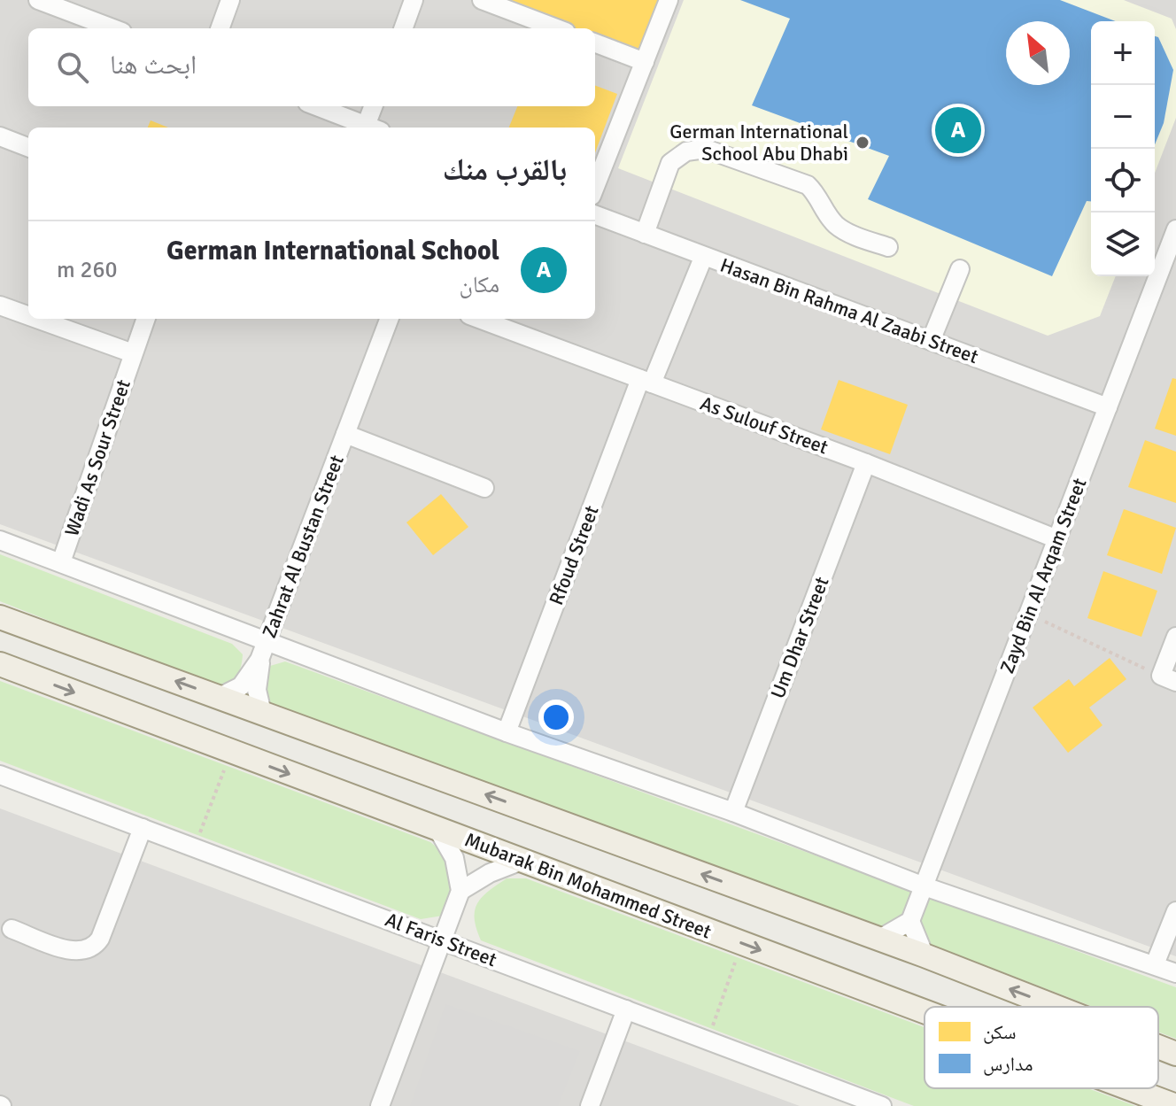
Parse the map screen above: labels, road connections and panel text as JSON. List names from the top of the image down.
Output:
{
  "streets": {
    "main road": ["Mubarak Bin Mohammed Street"],
    "street": [
      "Hasan Bin Rahma Al Zaabi Street",
      "As Sulouf Street",
      "Wadi As Sour Street",
      "Zahrat Al Bustan Street",
      "Rfoud Street",
      "Zayd Bin Al Arqam Street",
      "Um Dhar Street",
      "Al Faris Street"
    ]
  },
  "crossings": [
    ["Hasan Bin Rahma Al Zaabi Street", "Rfoud Street"],
    ["Hasan Bin Rahma Al Zaabi Street", "Zayd Bin Al Arqam Street"],
    ["As Sulouf Street", "Rfoud Street"],
    ["As Sulouf Street", "Zayd Bin Al Arqam Street"],
    ["As Sulouf Street", "Um Dhar Street"]
  ],
  "places": ["German International School Abu Dhabi"],
  "legend": ["سكن", "مدارس"],
  "north": "top left",
  "page": {
    "map_buttons": ["+", "−"],
    "search": "ابحث هنا",
    "pins": "A",
    "heading": "بالقرب منك",
    "list": [
      {
        "mark": "A",
        "name": "German International School",
        "note": "مكان",
        "value": "260 m"
      }
    ]
  }
}
